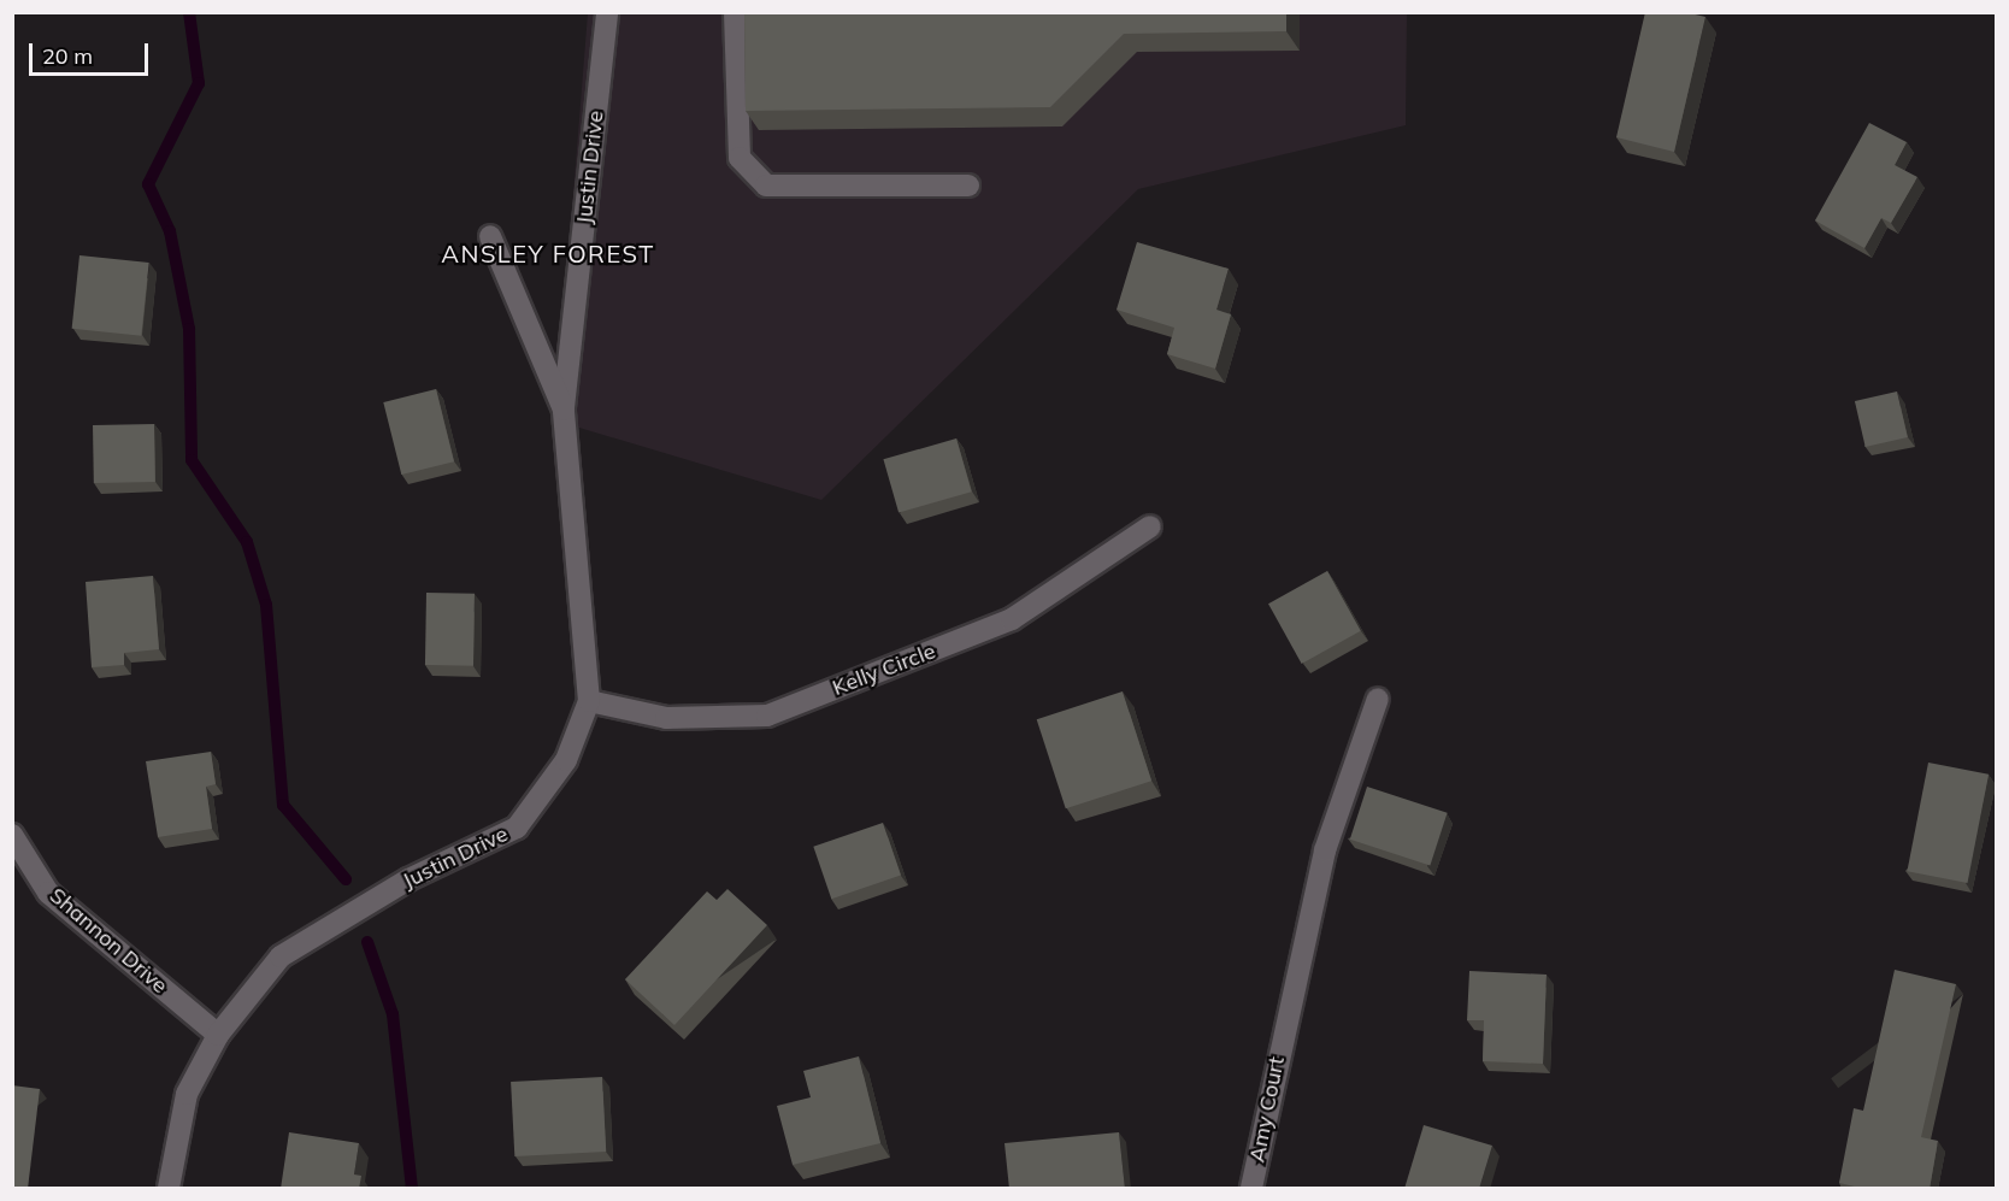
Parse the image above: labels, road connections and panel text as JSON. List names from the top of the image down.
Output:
{
  "streets": {
    "street": [
      "Justin Drive",
      "Kelly Circle",
      "Shannon Drive",
      "Amy Court"
    ]
  },
  "crossings": [
    ["Justin Drive", "Kelly Circle"],
    ["Justin Drive", "Shannon Drive"]
  ],
  "districts": ["ANSLEY FOREST"],
  "scale_bar": "20 m"
}
